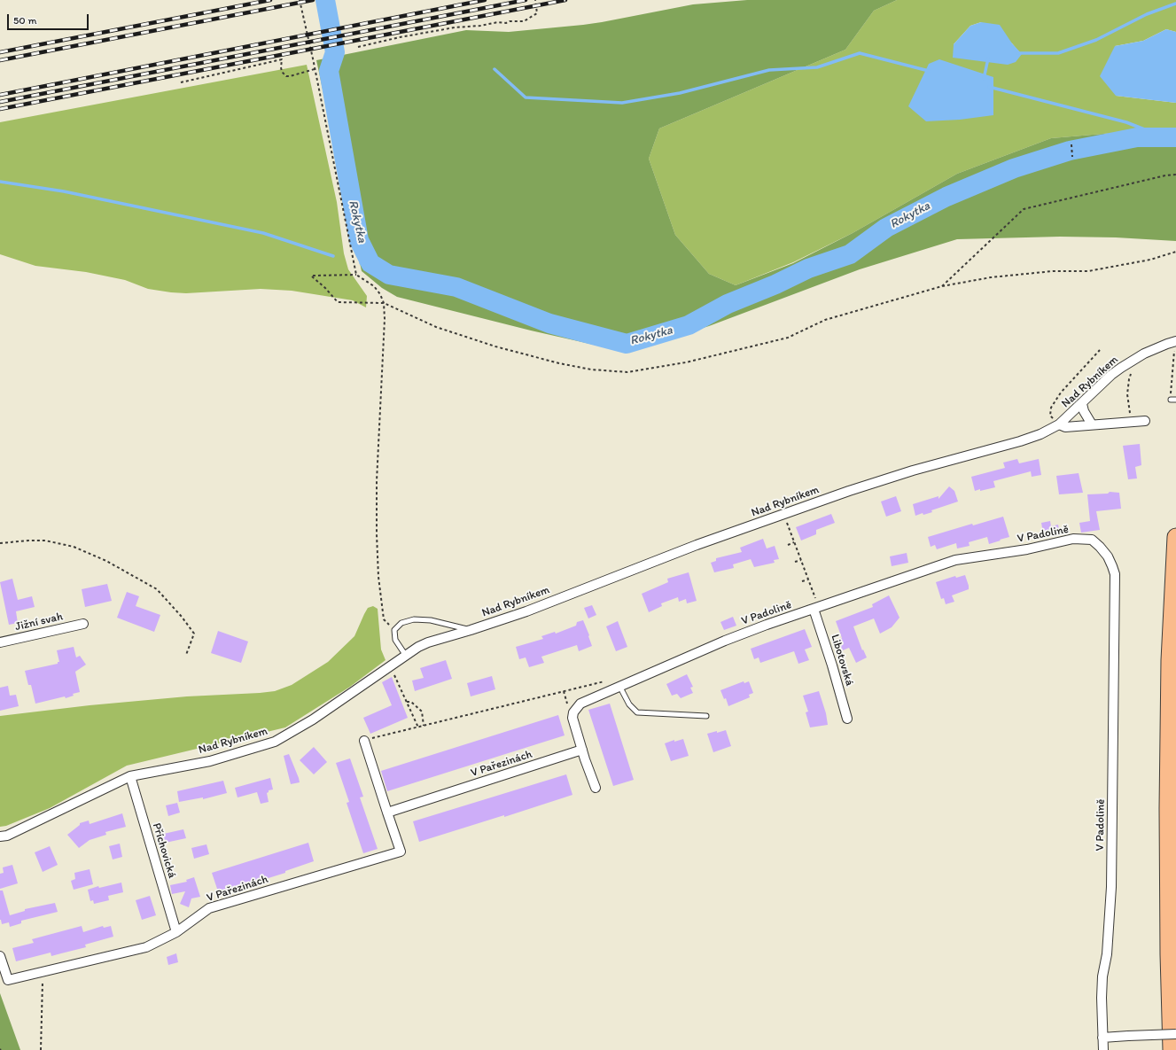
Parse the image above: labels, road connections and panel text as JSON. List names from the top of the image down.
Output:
{
  "streets": {
    "street": [
      "Nad Rybníkem",
      "V Padolině",
      "Jižní svah",
      "Libotovská",
      "V Pařezinách",
      "Příchovická"
    ]
  },
  "crossings": [
    ["Nad Rybníkem", "Příchovická"],
    ["V Padolině", "Libotovská"],
    ["V Padolině", "V Pařezinách"],
    ["V Pařezinách", "Příchovická"]
  ],
  "water": ["Rokytka"],
  "scale_bar": "50 m"
}
